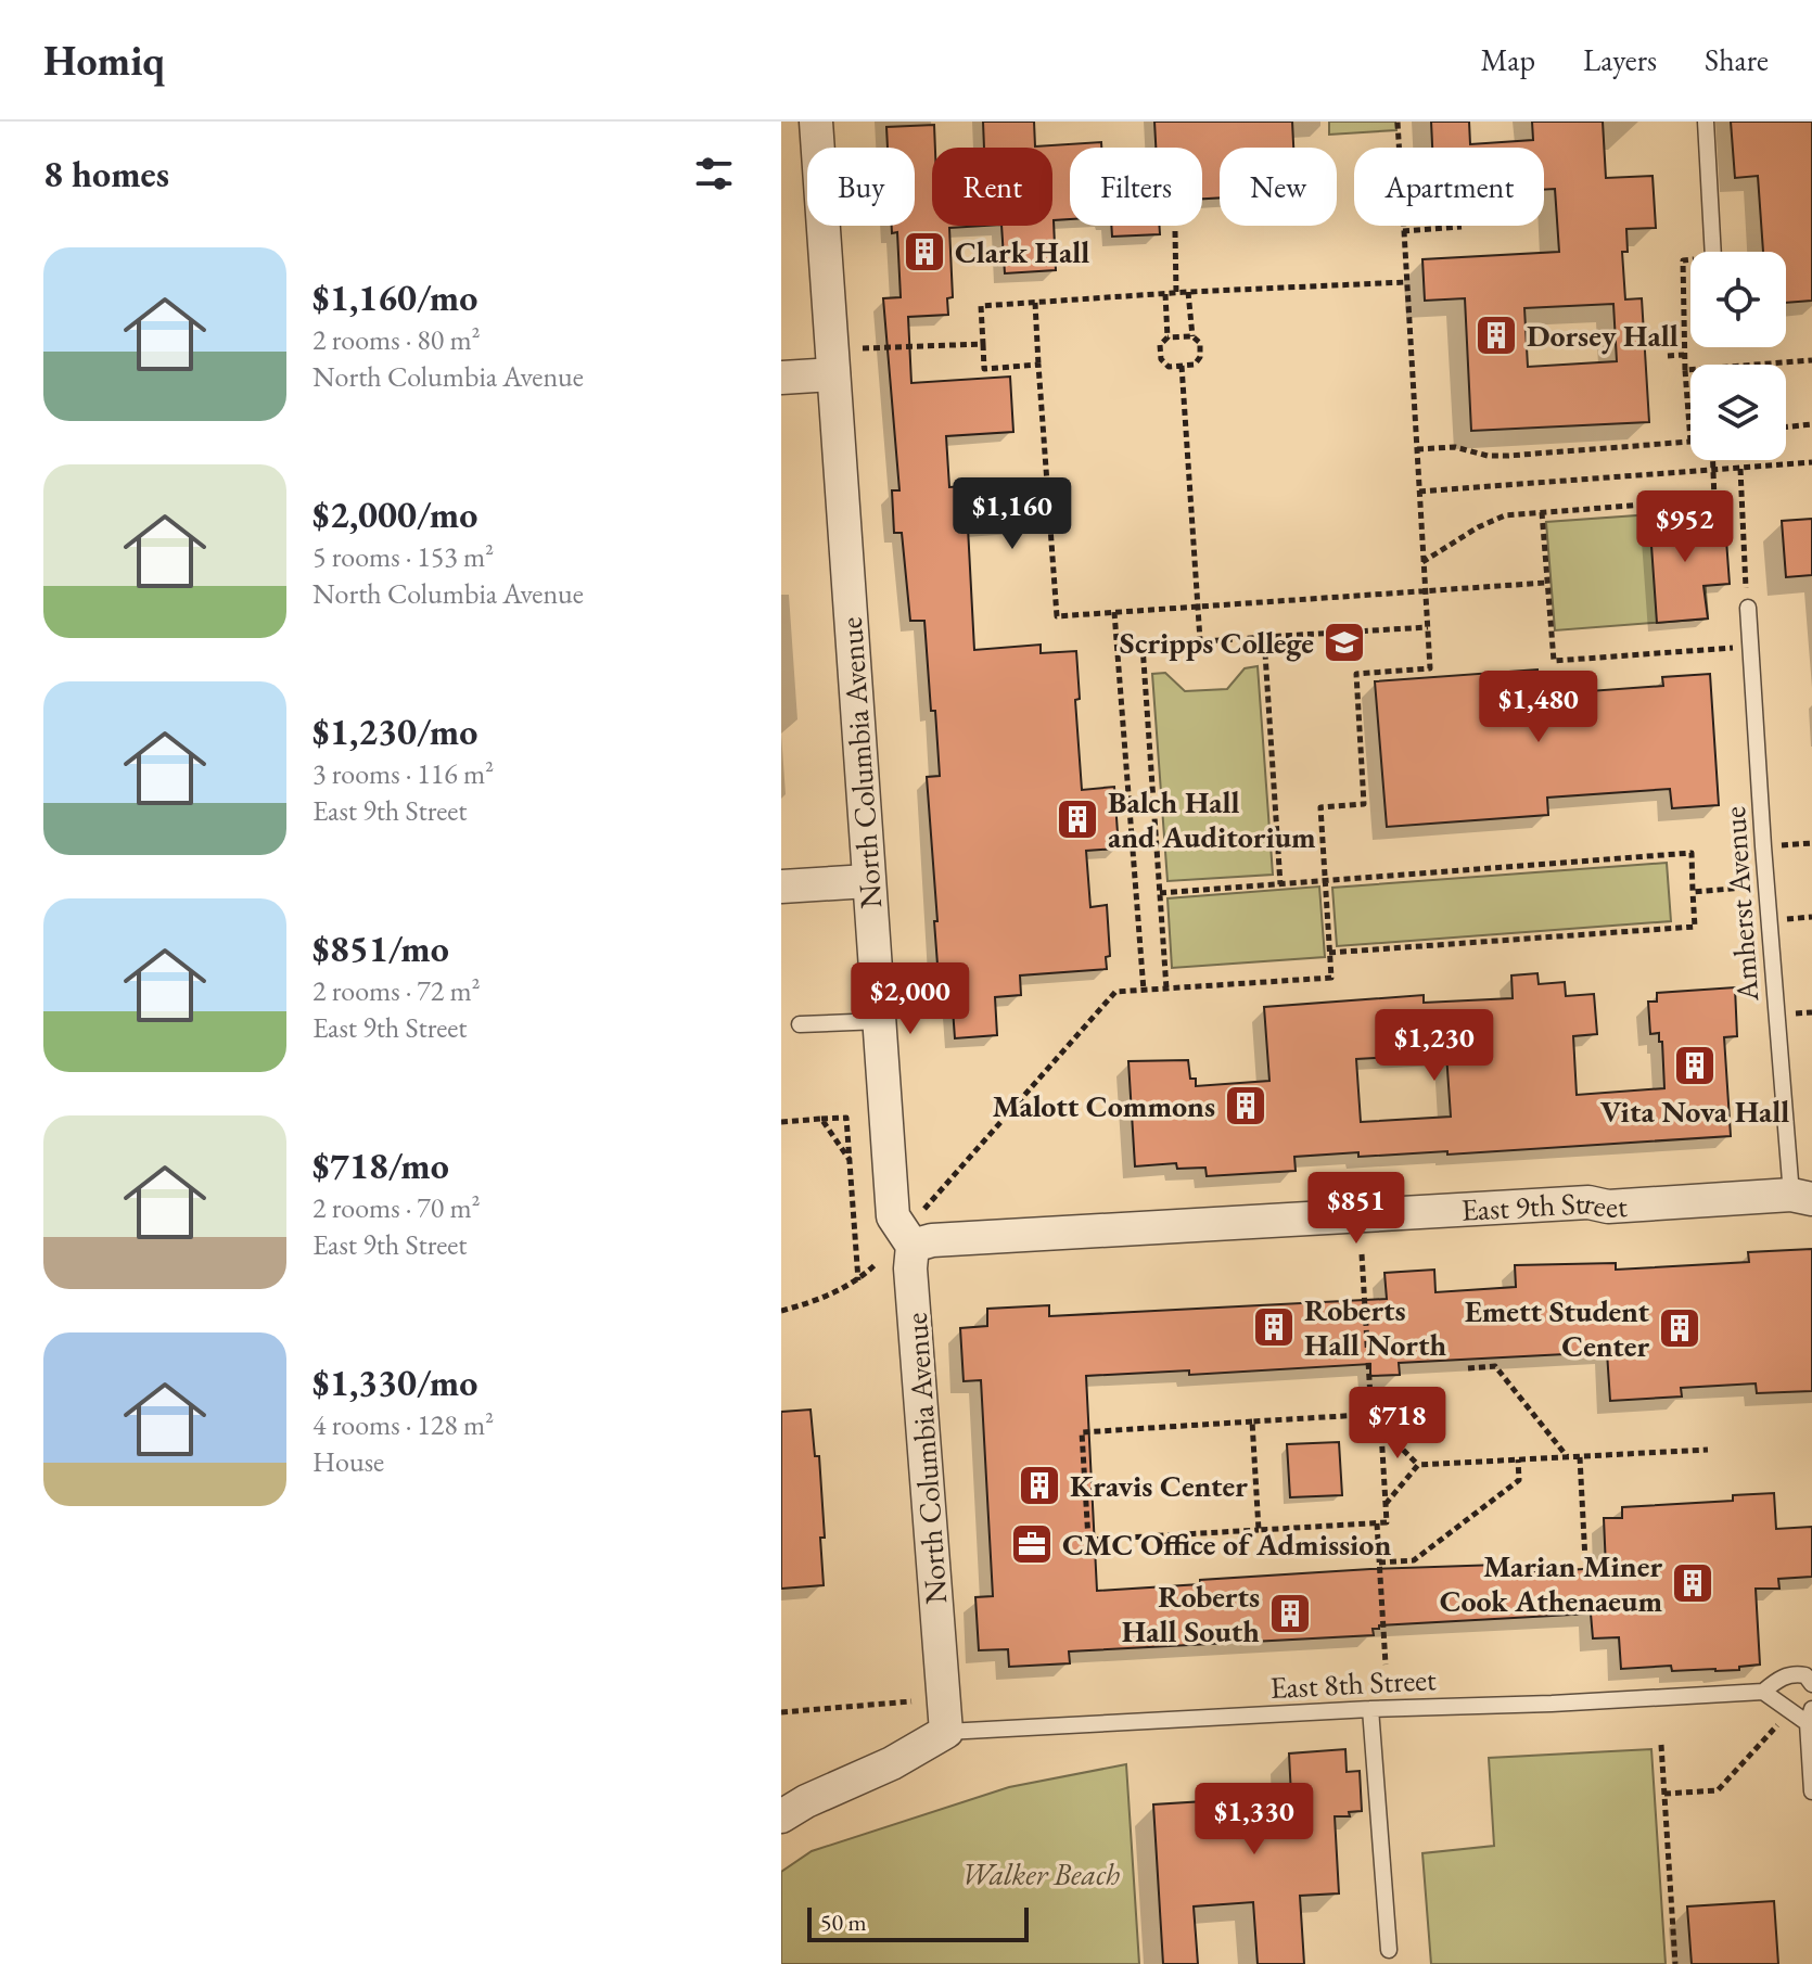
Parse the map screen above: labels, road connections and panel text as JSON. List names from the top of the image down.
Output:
{
  "streets": {
    "street": ["North Columbia Avenue", "East 9th Street"],
    "lane": ["Amherst Avenue", "East 8th Street"]
  },
  "crossings": [
    ["North Columbia Avenue", "East 9th Street"],
    ["North Columbia Avenue", "East 8th Street"],
    ["Amherst Avenue", "East 9th Street"]
  ],
  "parks": ["Walker Beach"],
  "places": {
    "building": [
      "Clark Hall",
      "Dorsey Hall",
      "Balch Hall and Auditorium",
      "Vita Nova Hall",
      "Malott Commons",
      "Roberts Hall North",
      "Emett Student Center",
      "Kravis Center",
      "Marian Miner Cook Athenaeum",
      "Roberts Hall South"
    ],
    "school or university": ["Scripps College"],
    "office": ["CMC Office of Admission"]
  },
  "scale_bar": "50 m",
  "page": {
    "header": "Homiq",
    "nav": ["Map", "Layers", "Share"],
    "heading": "8 homes",
    "chip": [
      "Buy",
      "Rent",
      "Filters",
      "New",
      "Apartment"
    ],
    "list": [
      {
        "name": "$1,160/mo",
        "note": "2 rooms · 80 m² · North Columbia Avenue"
      },
      {
        "name": "$2,000/mo",
        "note": "5 rooms · 153 m² · North Columbia Avenue"
      },
      {
        "name": "$1,230/mo",
        "note": "3 rooms · 116 m² · East 9th Street"
      },
      {
        "name": "$851/mo",
        "note": "2 rooms · 72 m² · East 9th Street"
      },
      {
        "name": "$718/mo",
        "note": "2 rooms · 70 m² · East 9th Street"
      },
      {
        "name": "$1,330/mo",
        "note": "4 rooms · 128 m² · House"
      }
    ],
    "price": [
      "$1,160",
      "$952",
      "$1,480",
      "$2,000",
      "$1,230",
      "$851",
      "$718",
      "$1,330"
    ],
    "scale": "50 m"
  }
}
